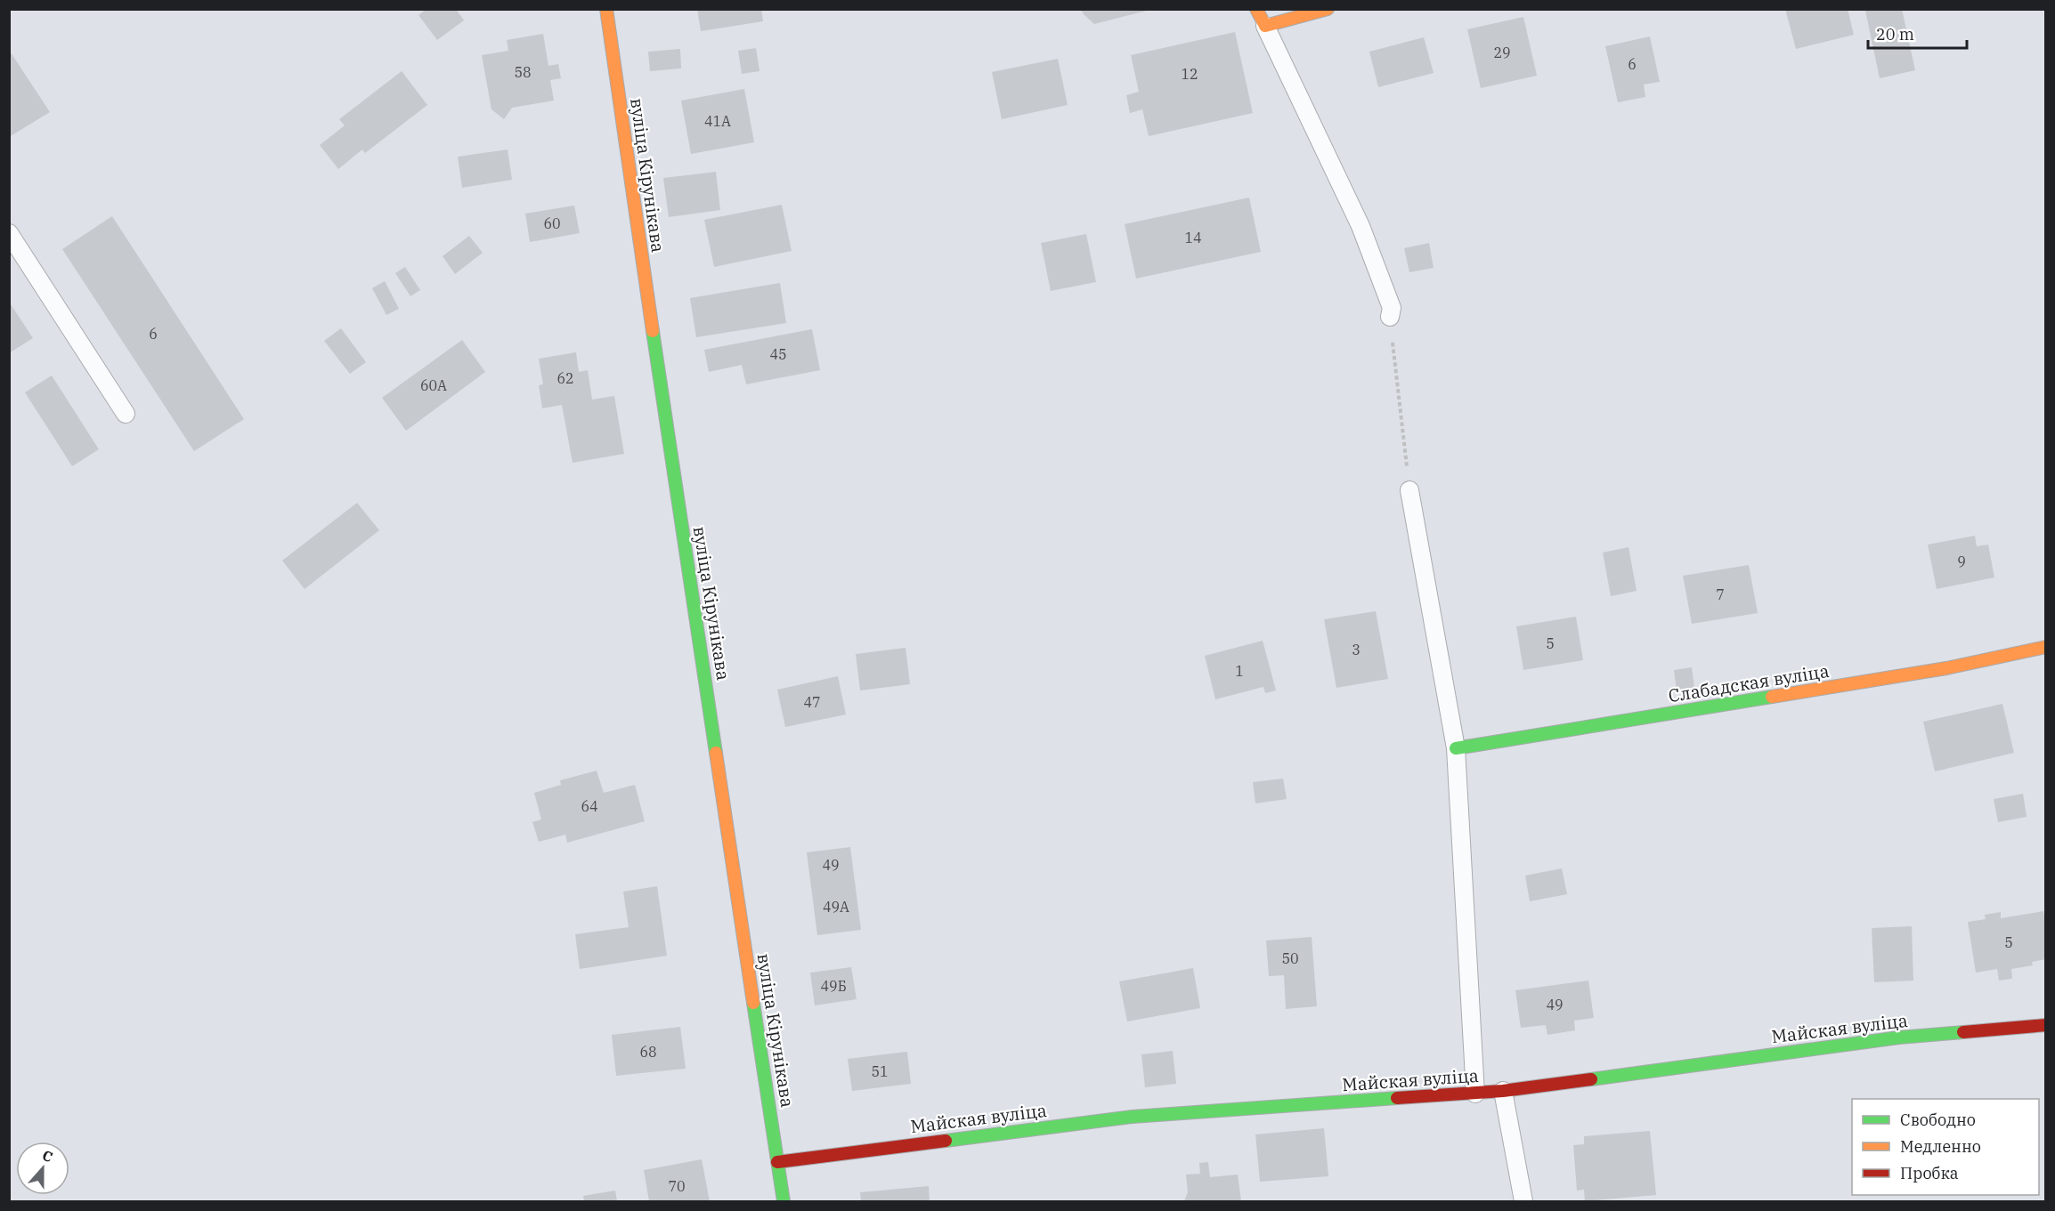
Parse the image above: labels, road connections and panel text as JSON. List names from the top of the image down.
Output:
{
  "streets": {
    "street": ["вуліца Кірунікава", "Слабадская вуліца", "Майская вуліца"]
  },
  "crossings": [
    ["вуліца Кірунікава", "Майская вуліца"]
  ],
  "house_numbers": [
    "29",
    "6",
    "58",
    "12",
    "41А",
    "60",
    "14",
    "6",
    "45",
    "62",
    "60А",
    "9",
    "7",
    "5",
    "3",
    "1",
    "47",
    "64",
    "49",
    "49А",
    "5",
    "50",
    "49Б",
    "49",
    "68",
    "51",
    "70"
  ],
  "legend": ["Свободно", "Медленно", "Пробка"],
  "scale_bar": "20 m",
  "north": "top"
}
